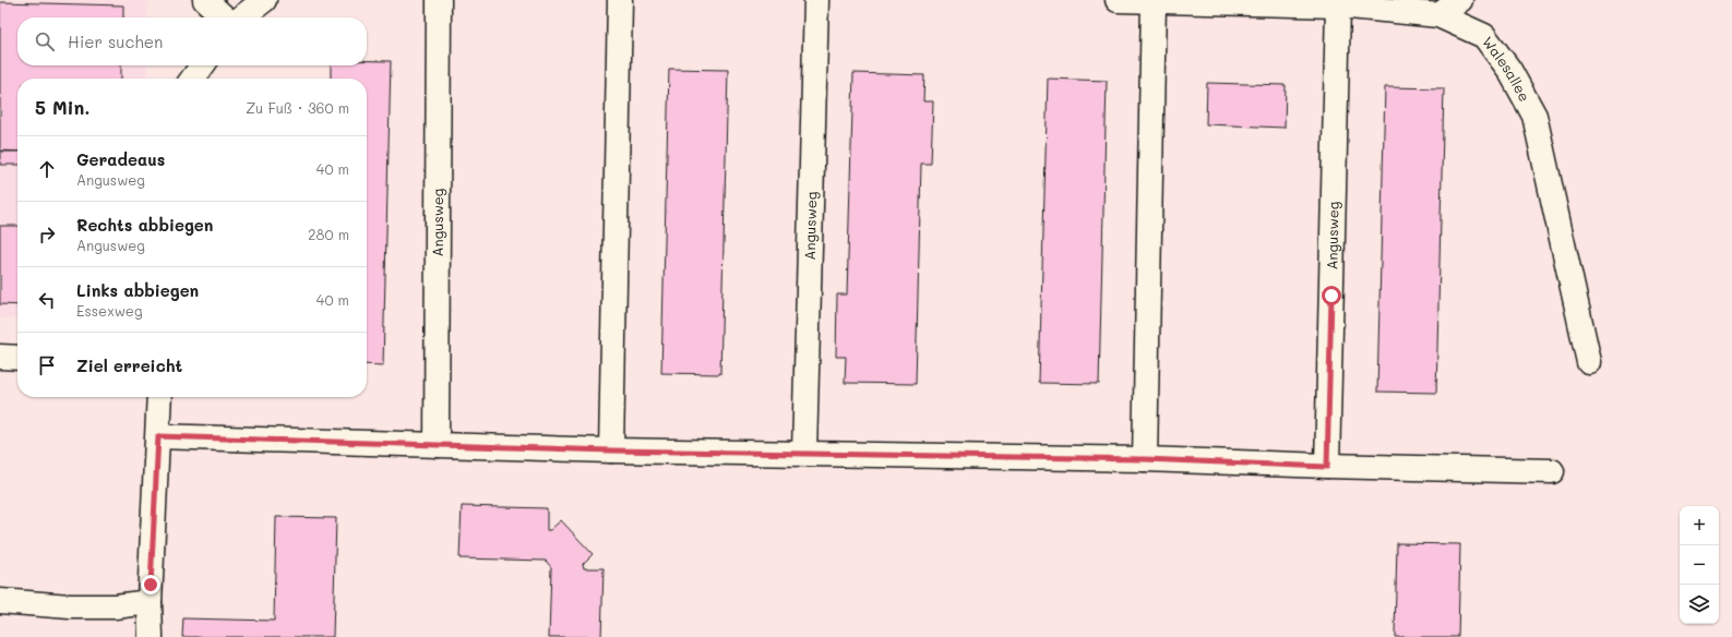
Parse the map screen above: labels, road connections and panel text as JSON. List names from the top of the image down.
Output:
{
  "streets": {
    "lane": ["Walesallee", "Angusweg"]
  },
  "crossings": [
    ["Walesallee", "Angusweg"]
  ],
  "page": {
    "search": "Hier suchen",
    "heading": ["5 Min.", "Zu Fuß · 360 m"],
    "list": [
      ["Geradeaus", "Angusweg", "40 m"],
      ["Rechts abbiegen", "Angusweg", "280 m"],
      ["Links abbiegen", "Essexweg", "40 m"],
      "Ziel erreicht"
    ],
    "map_buttons": ["+", "−"]
  }
}
